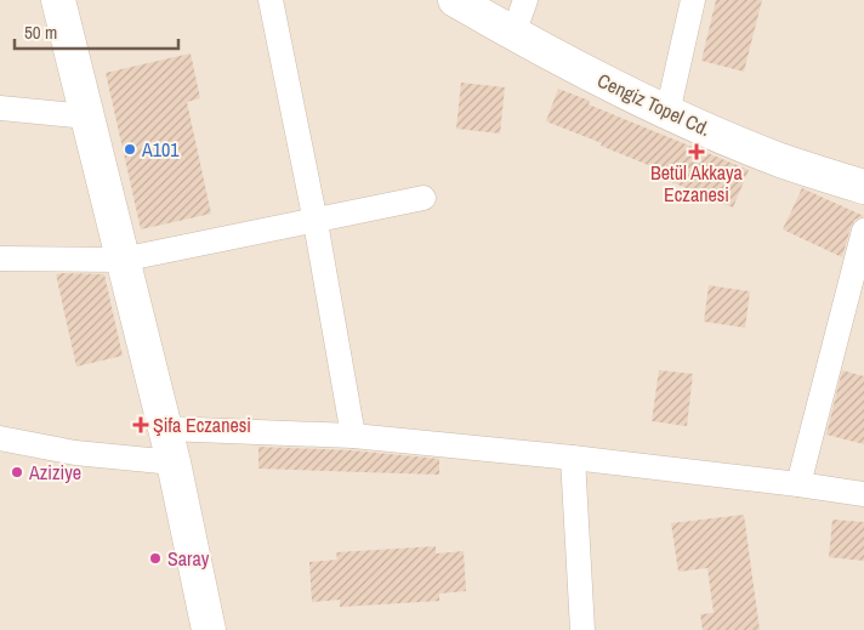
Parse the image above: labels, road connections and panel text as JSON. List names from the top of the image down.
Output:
{
  "streets": {
    "street": ["Cengiz Topel Cd."]
  },
  "places": {
    "other": ["A101", "Aziziye", "Saray"],
    "health": ["Betül Akkaya Eczanesi", "Şifa Eczanesi"]
  },
  "scale_bar": "50 m"
}
